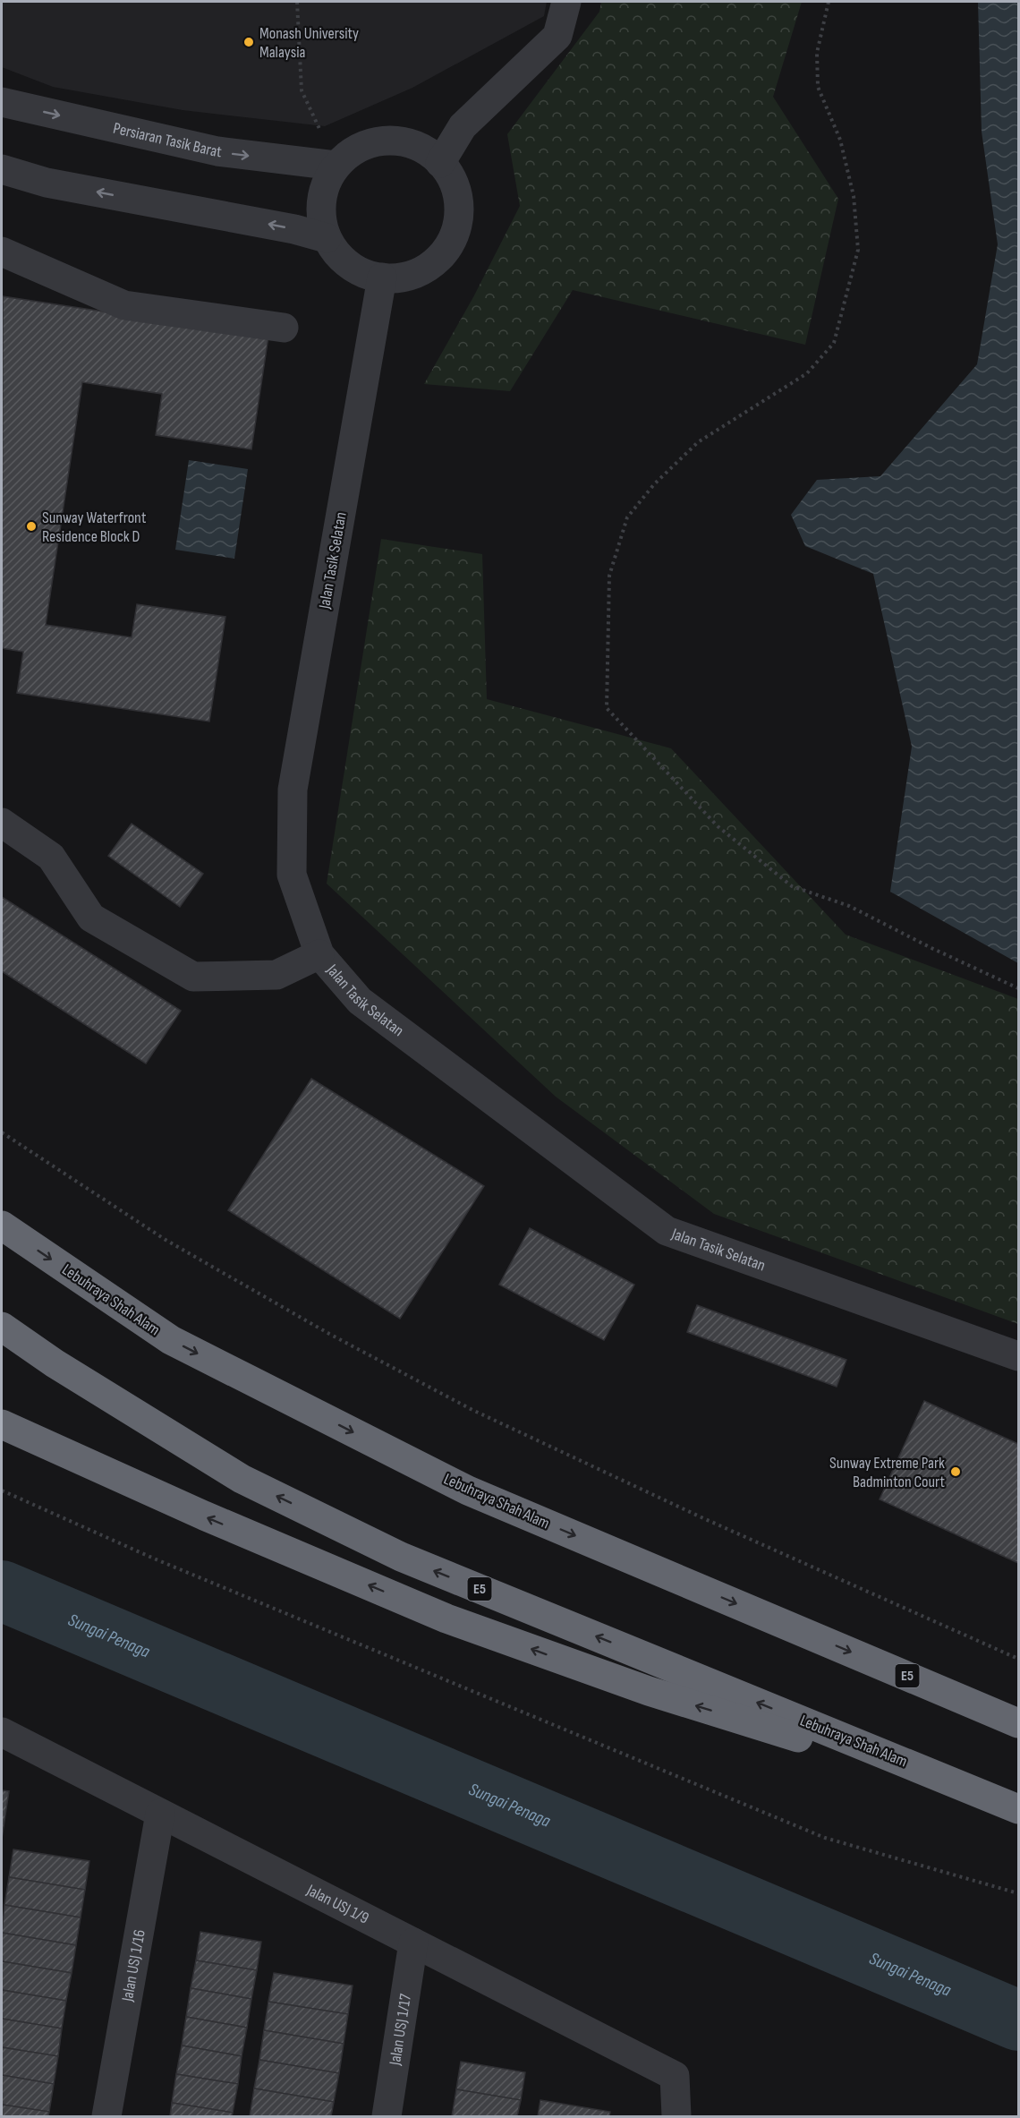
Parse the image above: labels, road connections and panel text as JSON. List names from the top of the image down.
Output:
{
  "streets": {
    "highway": ["Lebuhraya Shah Alam", "E5"],
    "street": [
      "Persiaran Tasik Barat",
      "Jalan Tasik Selatan",
      "Jalan USJ 1/9",
      "Jalan USJ 1/16",
      "Jalan USJ 1/17"
    ]
  },
  "crossings": [
    ["Persiaran Tasik Barat", "Jalan Tasik Selatan"],
    ["Jalan USJ 1/9", "Jalan USJ 1/16"],
    ["Jalan USJ 1/9", "Jalan USJ 1/17"]
  ],
  "water": ["Sungai Penaga"],
  "places": ["Monash University Malaysia", "Sunway Waterfront Residence Block D", "Sunway Extreme Park Badminton Court"]
}
